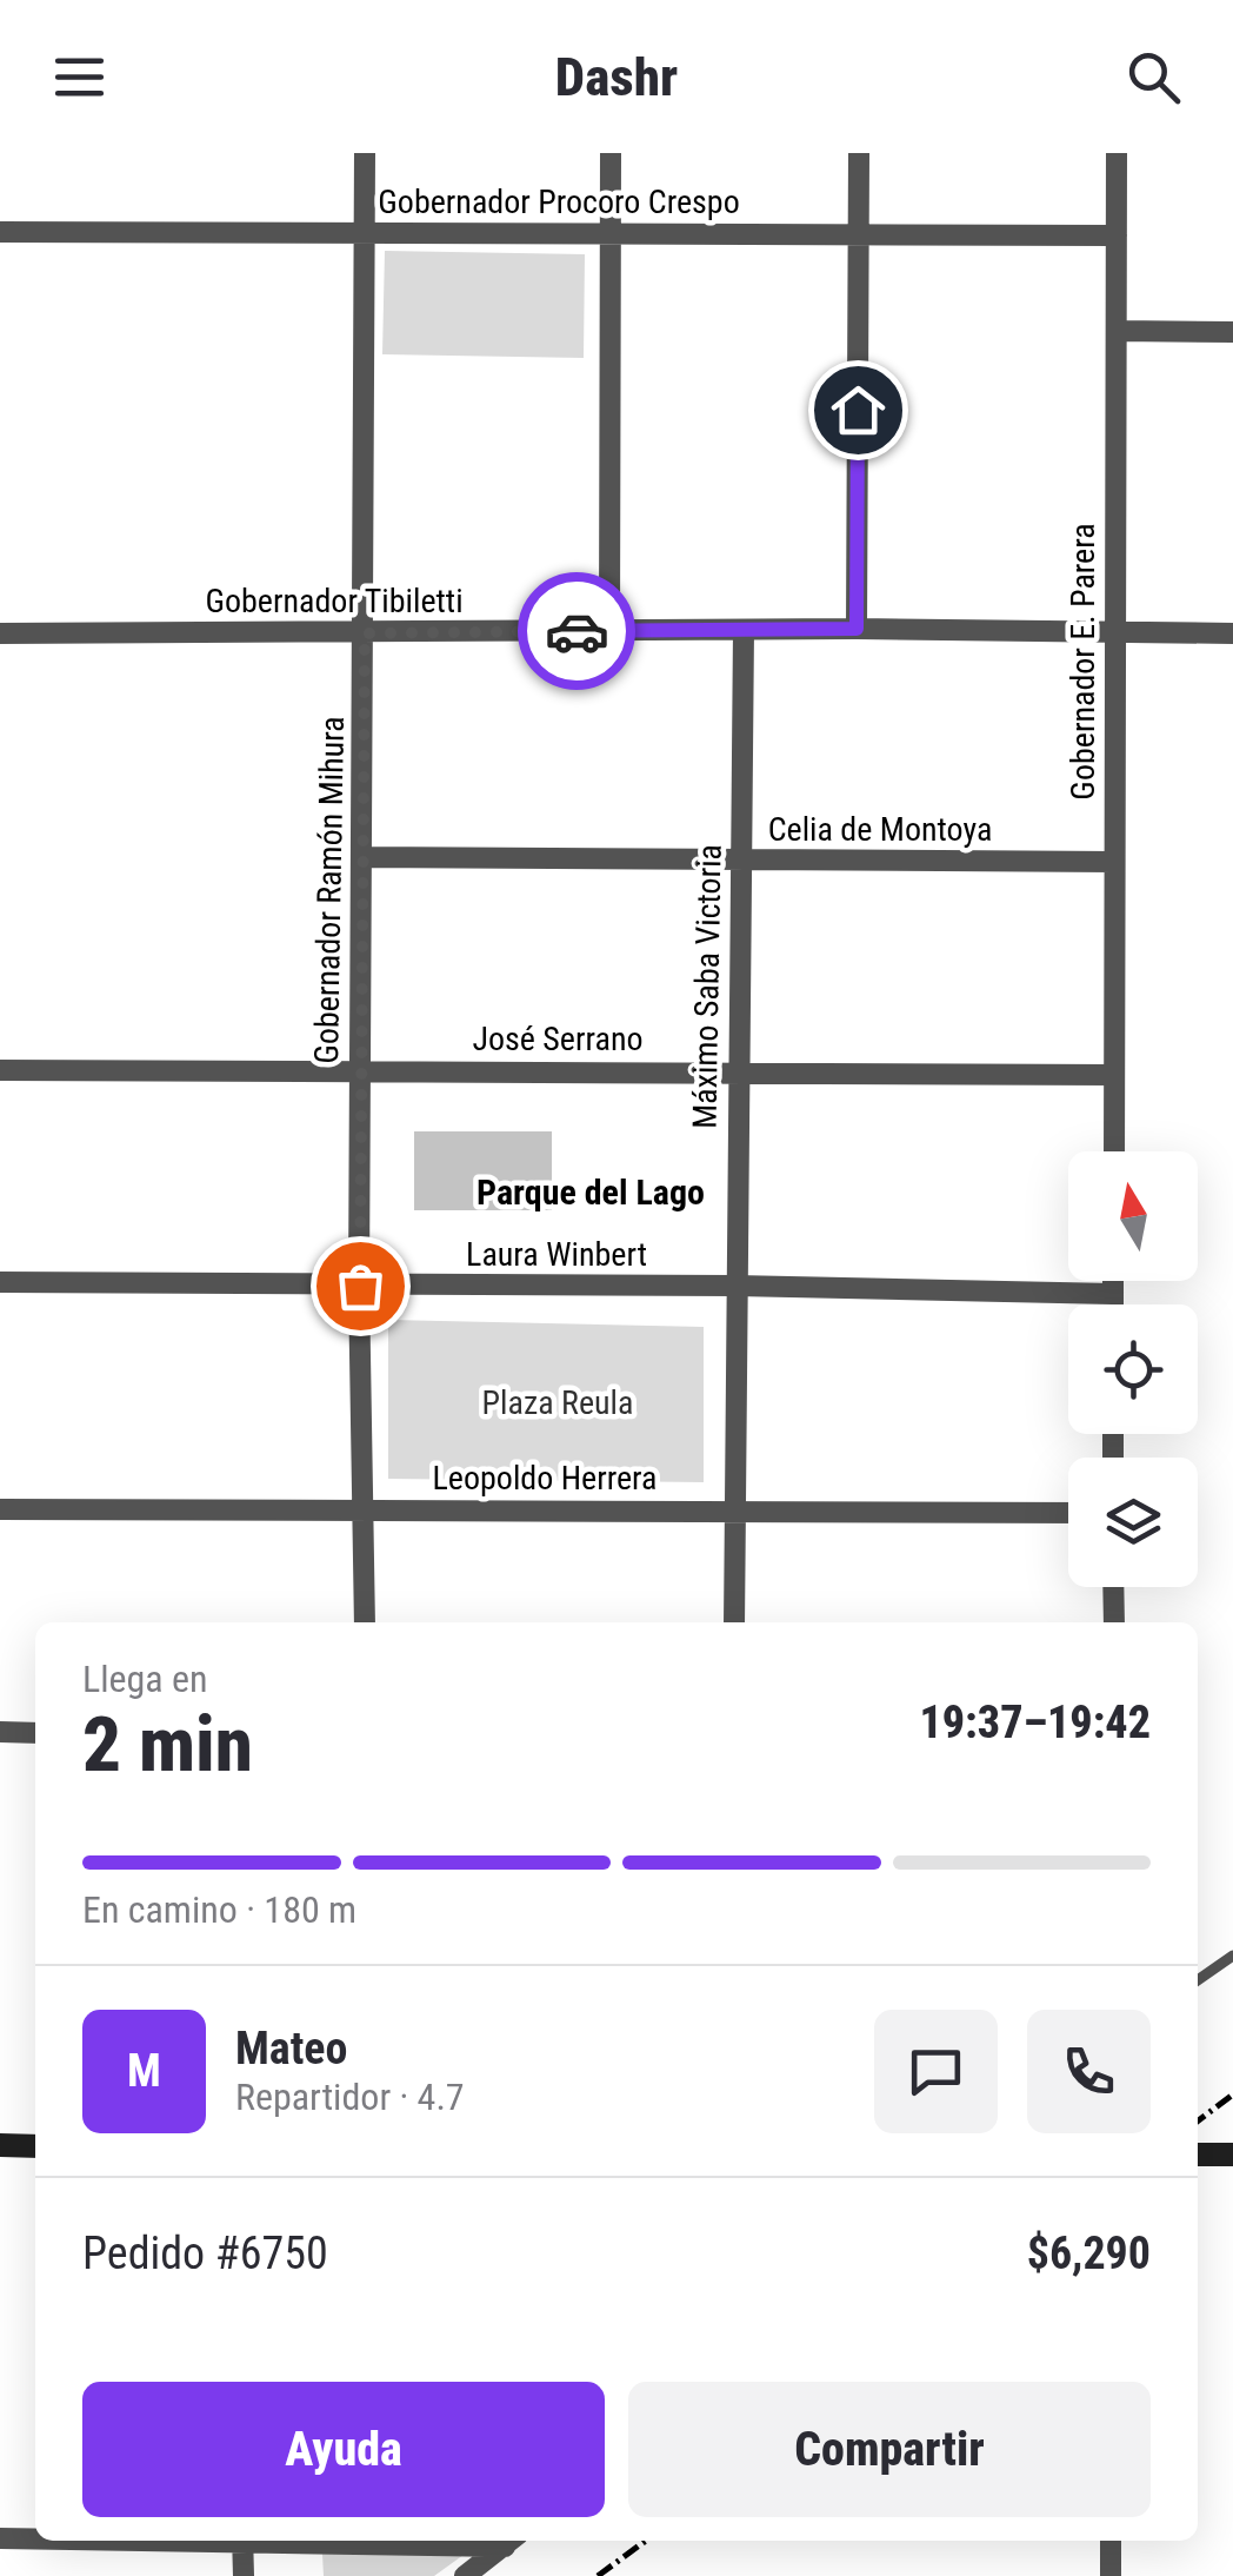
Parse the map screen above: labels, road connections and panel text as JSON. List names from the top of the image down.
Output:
{
  "streets": {
    "street": [
      "Gobernador Procoro Crespo",
      "Gobernador Tibiletti",
      "Gobernador E. Parera",
      "Celia de Montoya",
      "Gobernador Ramón Mihura",
      "Máximo Saba Victoria",
      "José Serrano",
      "Laura Winbert",
      "Leopoldo Herrera"
    ]
  },
  "crossings": [
    ["Gobernador Procoro Crespo", "Gobernador E. Parera"],
    ["Gobernador Procoro Crespo", "Gobernador Ramón Mihura"],
    ["Gobernador Tibiletti", "Gobernador E. Parera"],
    ["Gobernador Tibiletti", "Gobernador Ramón Mihura"],
    ["Gobernador Tibiletti", "Máximo Saba Victoria"],
    ["Gobernador E. Parera", "Celia de Montoya"],
    ["Gobernador E. Parera", "José Serrano"],
    ["Celia de Montoya", "Gobernador Ramón Mihura"],
    ["Celia de Montoya", "Máximo Saba Victoria"],
    ["Gobernador Ramón Mihura", "José Serrano"],
    ["Gobernador Ramón Mihura", "Laura Winbert"],
    ["Gobernador Ramón Mihura", "Leopoldo Herrera"],
    ["Máximo Saba Victoria", "José Serrano"],
    ["Máximo Saba Victoria", "Laura Winbert"],
    ["Máximo Saba Victoria", "Leopoldo Herrera"]
  ],
  "districts": ["Parque del Lago"],
  "parks": ["Plaza Reula"],
  "north": "top",
  "page": {
    "header": "Dashr",
    "heading": ["2 min", "Llega en", "19:37–19:42"],
    "panel": [
      "Mateo",
      "Repartidor · 4.7",
      "Pedido #6750",
      "$6,290"
    ],
    "bar": "En camino · 180 m",
    "round": "M",
    "buttons": ["Ayuda", "Compartir"]
  }
}
